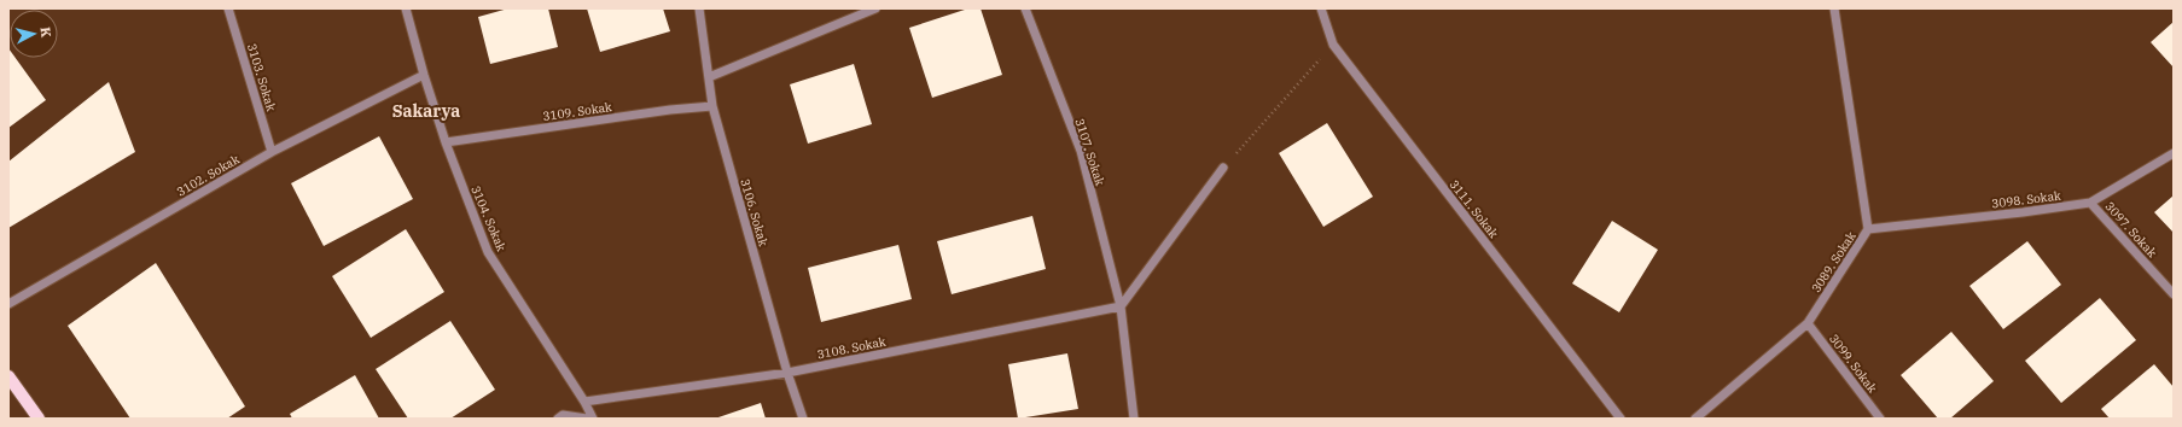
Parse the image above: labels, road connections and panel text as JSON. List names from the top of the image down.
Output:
{
  "streets": {
    "street": [
      "3103. Sokak",
      "3109. Sokak",
      "3107. Sokak",
      "3102. Sokak",
      "3098. Sokak",
      "3111. Sokak",
      "3106. Sokak",
      "3104. Sokak",
      "3097. Sokak",
      "3089. Sokak",
      "3108. Sokak",
      "3099. Sokak"
    ]
  },
  "crossings": [
    ["3103. Sokak", "3102. Sokak"],
    ["3109. Sokak", "3106. Sokak"],
    ["3109. Sokak", "3104. Sokak"],
    ["3107. Sokak", "3108. Sokak"],
    ["3102. Sokak", "3104. Sokak"],
    ["3098. Sokak", "3097. Sokak"],
    ["3098. Sokak", "3089. Sokak"],
    ["3106. Sokak", "3108. Sokak"],
    ["3104. Sokak", "3108. Sokak"],
    ["3089. Sokak", "3099. Sokak"]
  ],
  "districts": ["Sakarya"],
  "north": "right"
}
